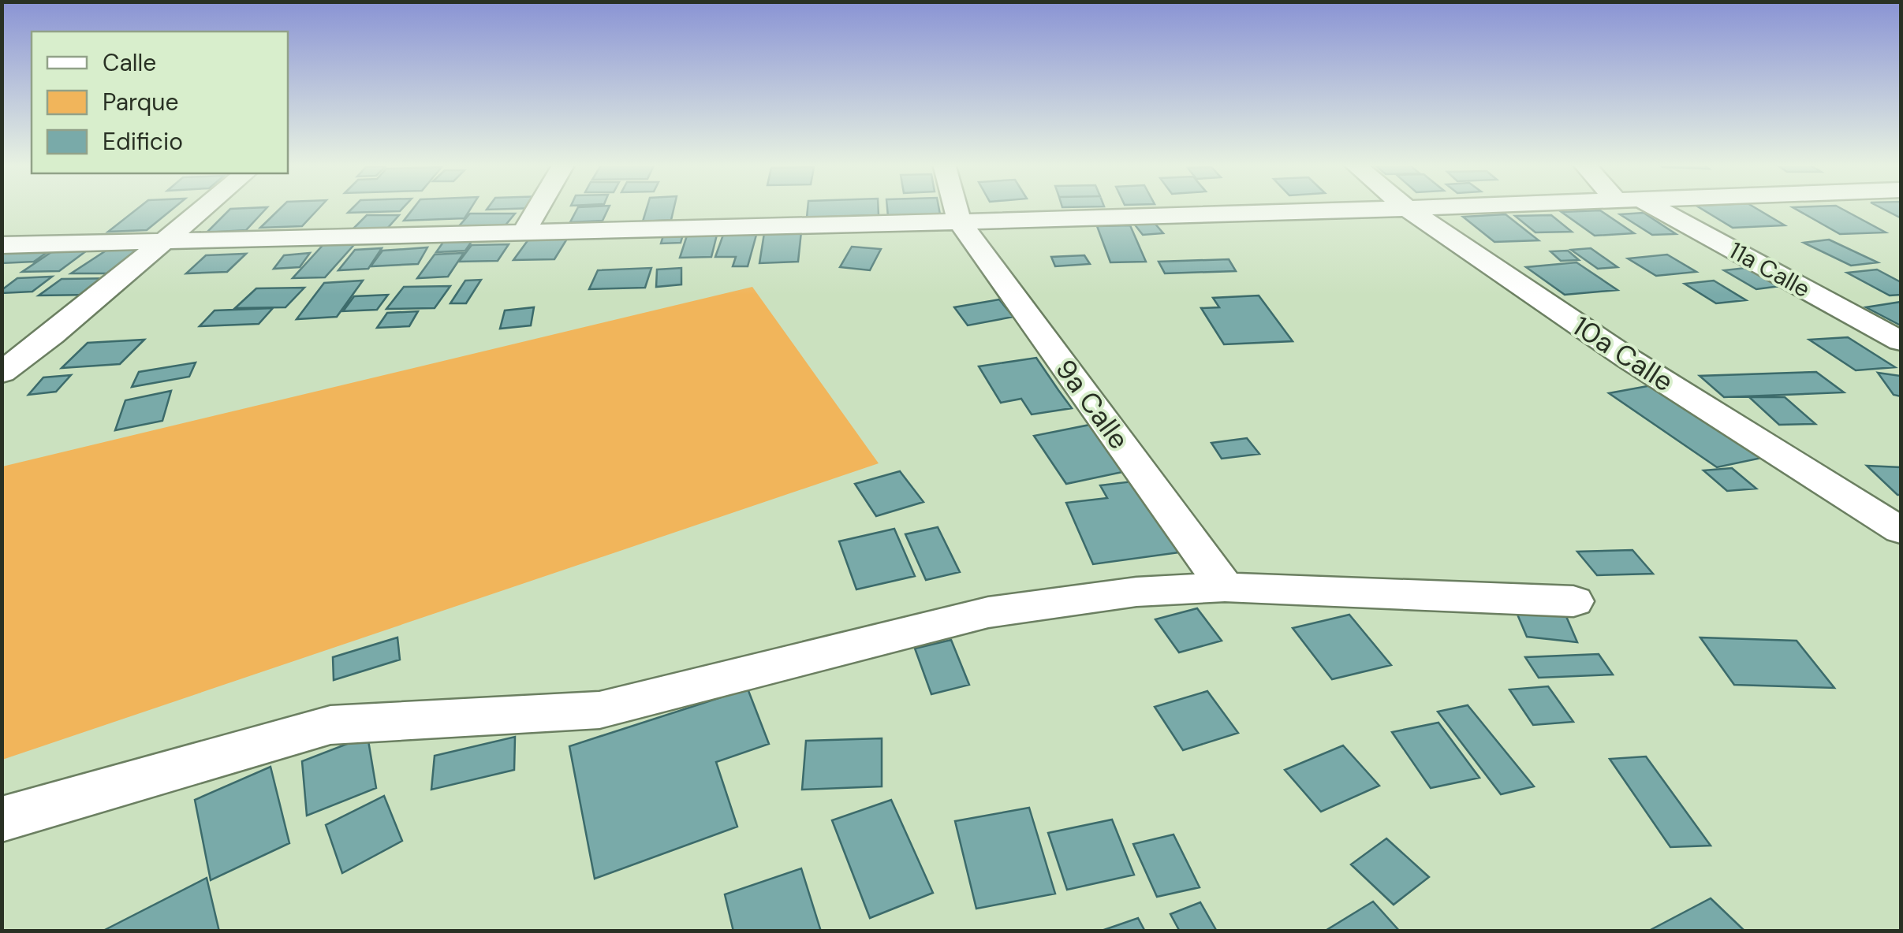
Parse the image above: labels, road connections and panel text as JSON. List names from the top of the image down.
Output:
{
  "streets": {
    "street": ["11a Calle", "10a Calle", "9a Calle"]
  },
  "legend": ["Calle", "Parque", "Edificio"]
}
